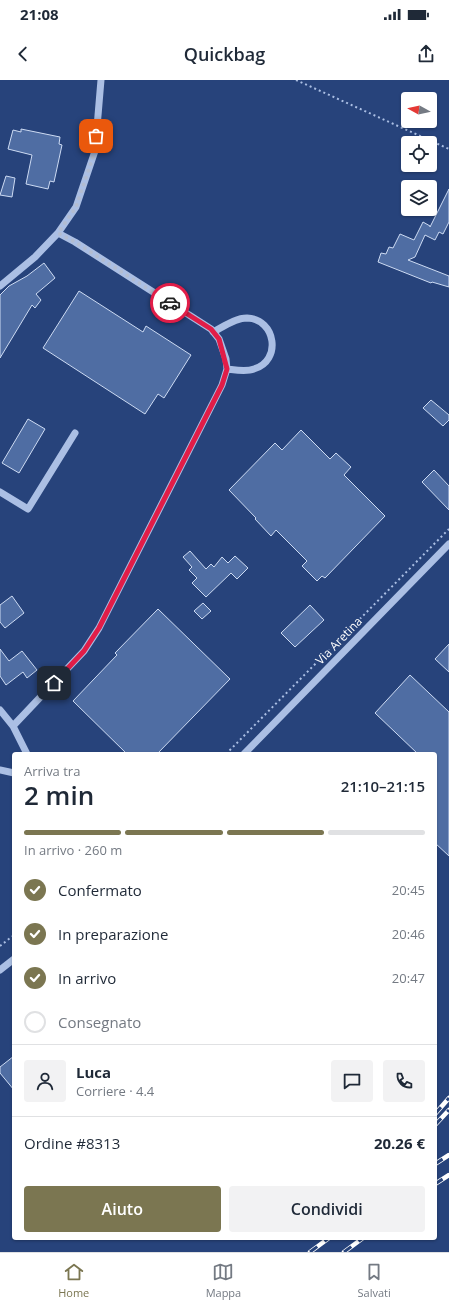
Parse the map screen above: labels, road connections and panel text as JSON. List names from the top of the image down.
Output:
{
  "streets": {
    "street": ["Via Aretina"]
  },
  "north": "left",
  "page": {
    "status": "21:08",
    "header": "Quickbag",
    "heading": ["2 min", "Arriva tra", "21:10–21:15"],
    "panel": [
      "Luca",
      "Corriere · 4.4",
      "Ordine #8313",
      "20.26 €"
    ],
    "bar": "In arrivo · 260 m",
    "list": [
      ["Confermato", "20:45"],
      ["In preparazione", "20:46"],
      ["In arrivo", "20:47"],
      "Consegnato"
    ],
    "buttons": ["Aiuto", "Condividi"],
    "tabs": ["Home", "Mappa", "Salvati"]
  }
}
